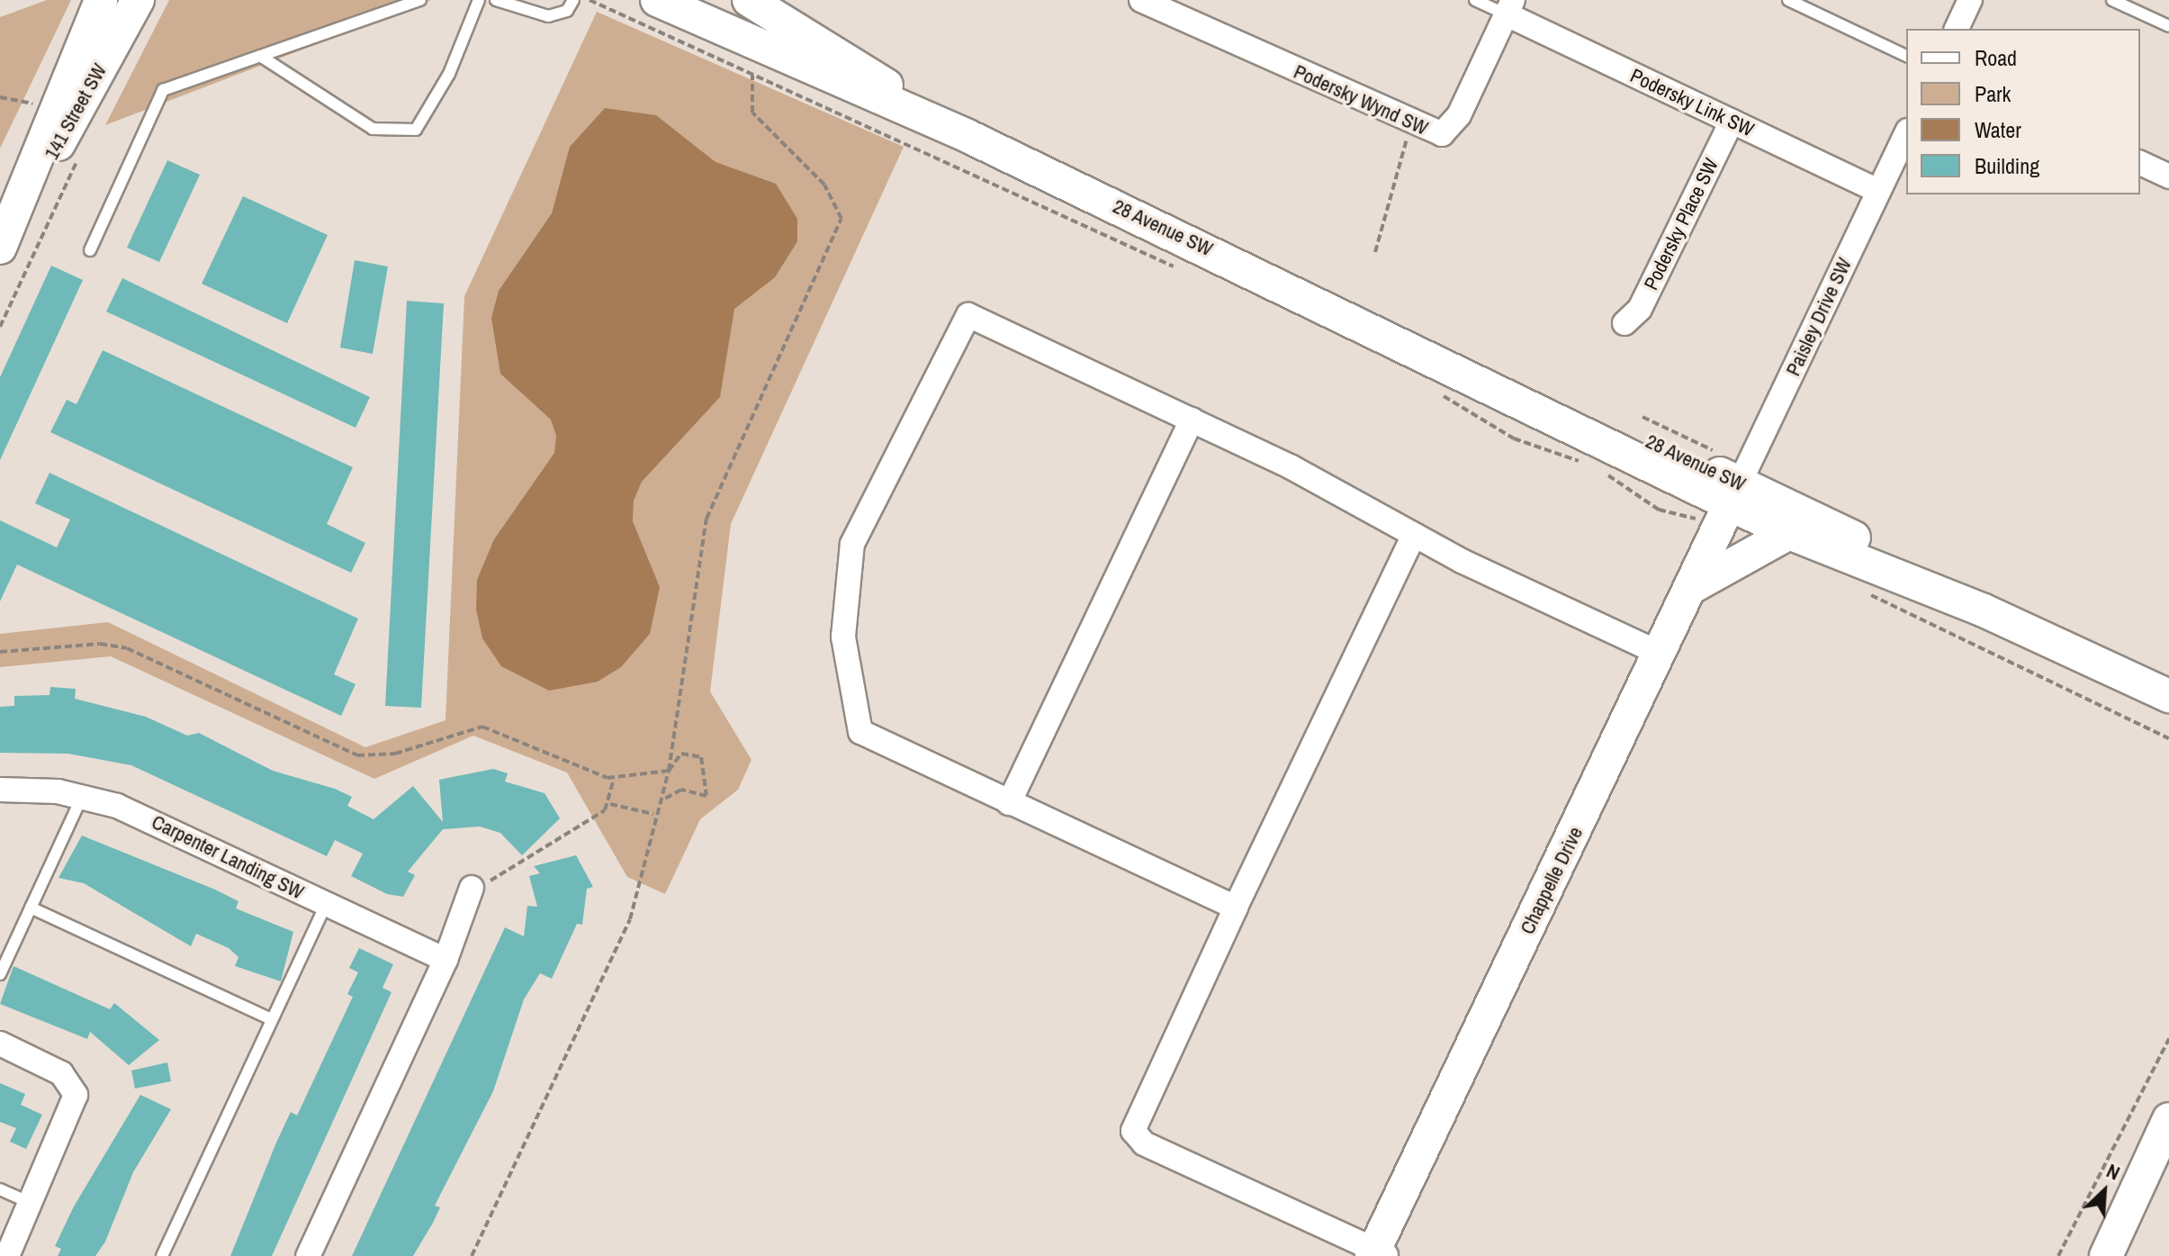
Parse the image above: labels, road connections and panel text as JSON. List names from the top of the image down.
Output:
{
  "streets": {
    "main road": ["141 Street SW", "28 Avenue SW", "Chappelle Drive"],
    "street": [
      "Podersky Wynd SW",
      "Podersky Link SW",
      "Podersky Place SW",
      "Paisley Drive SW",
      "Carpenter Landing SW"
    ]
  },
  "crossings": [
    ["Podersky Wynd SW", "Podersky Link SW"],
    ["Podersky Link SW", "Podersky Place SW"],
    ["Podersky Link SW", "Paisley Drive SW"],
    ["28 Avenue SW", "Paisley Drive SW"],
    ["28 Avenue SW", "Chappelle Drive"],
    ["Paisley Drive SW", "Chappelle Drive"]
  ],
  "legend": [
    "Road",
    "Park",
    "Water",
    "Building"
  ],
  "north": "top right"
}
